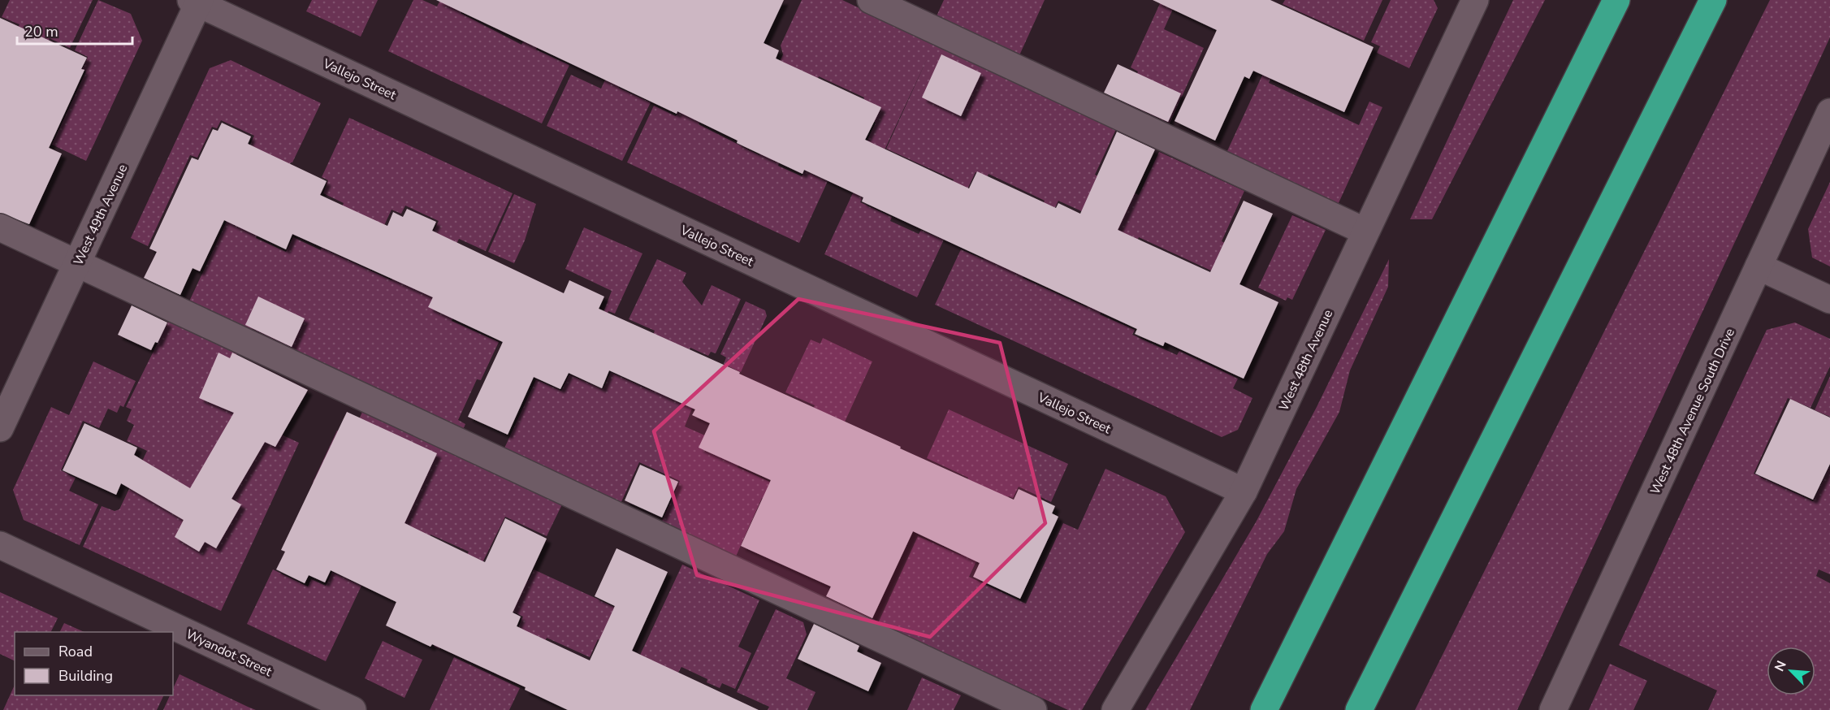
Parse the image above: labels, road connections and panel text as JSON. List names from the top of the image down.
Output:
{
  "streets": {
    "street": [
      "Vallejo Street",
      "West 49th Avenue",
      "West 48th Avenue",
      "West 48th Avenue South Drive",
      "Wyandot Street"
    ]
  },
  "crossings": [
    ["Vallejo Street", "West 49th Avenue"],
    ["Vallejo Street", "West 48th Avenue"]
  ],
  "legend": ["Road", "Building"],
  "scale_bar": "20 m",
  "north": "top left"
}
